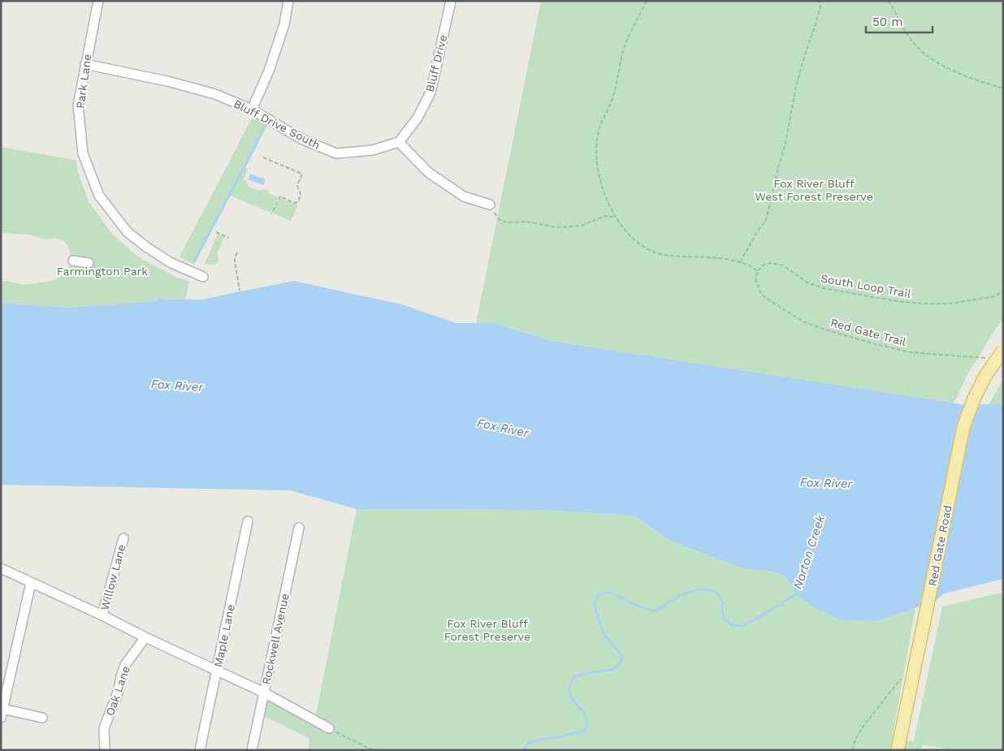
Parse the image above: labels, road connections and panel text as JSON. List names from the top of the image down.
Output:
{
  "streets": {
    "main road": ["Red Gate Road"],
    "street": [
      "Bluff Drive",
      "Park Lane",
      "Bluff Drive South",
      "Willow Lane",
      "Maple Lane",
      "Rockwell Avenue",
      "Oak Lane"
    ],
    "path": ["South Loop Trail", "Red Gate Trail"]
  },
  "crossings": [
    ["Bluff Drive", "Bluff Drive South"],
    ["Park Lane", "Bluff Drive South"],
    ["South Loop Trail", "Red Gate Trail"]
  ],
  "water": ["Fox River", "Norton Creek"],
  "parks": ["Fox River Bluff West Forest Preserve", "Farmington Park", "Fox River Bluff Forest Preserve"],
  "scale_bar": "50 m"
}
